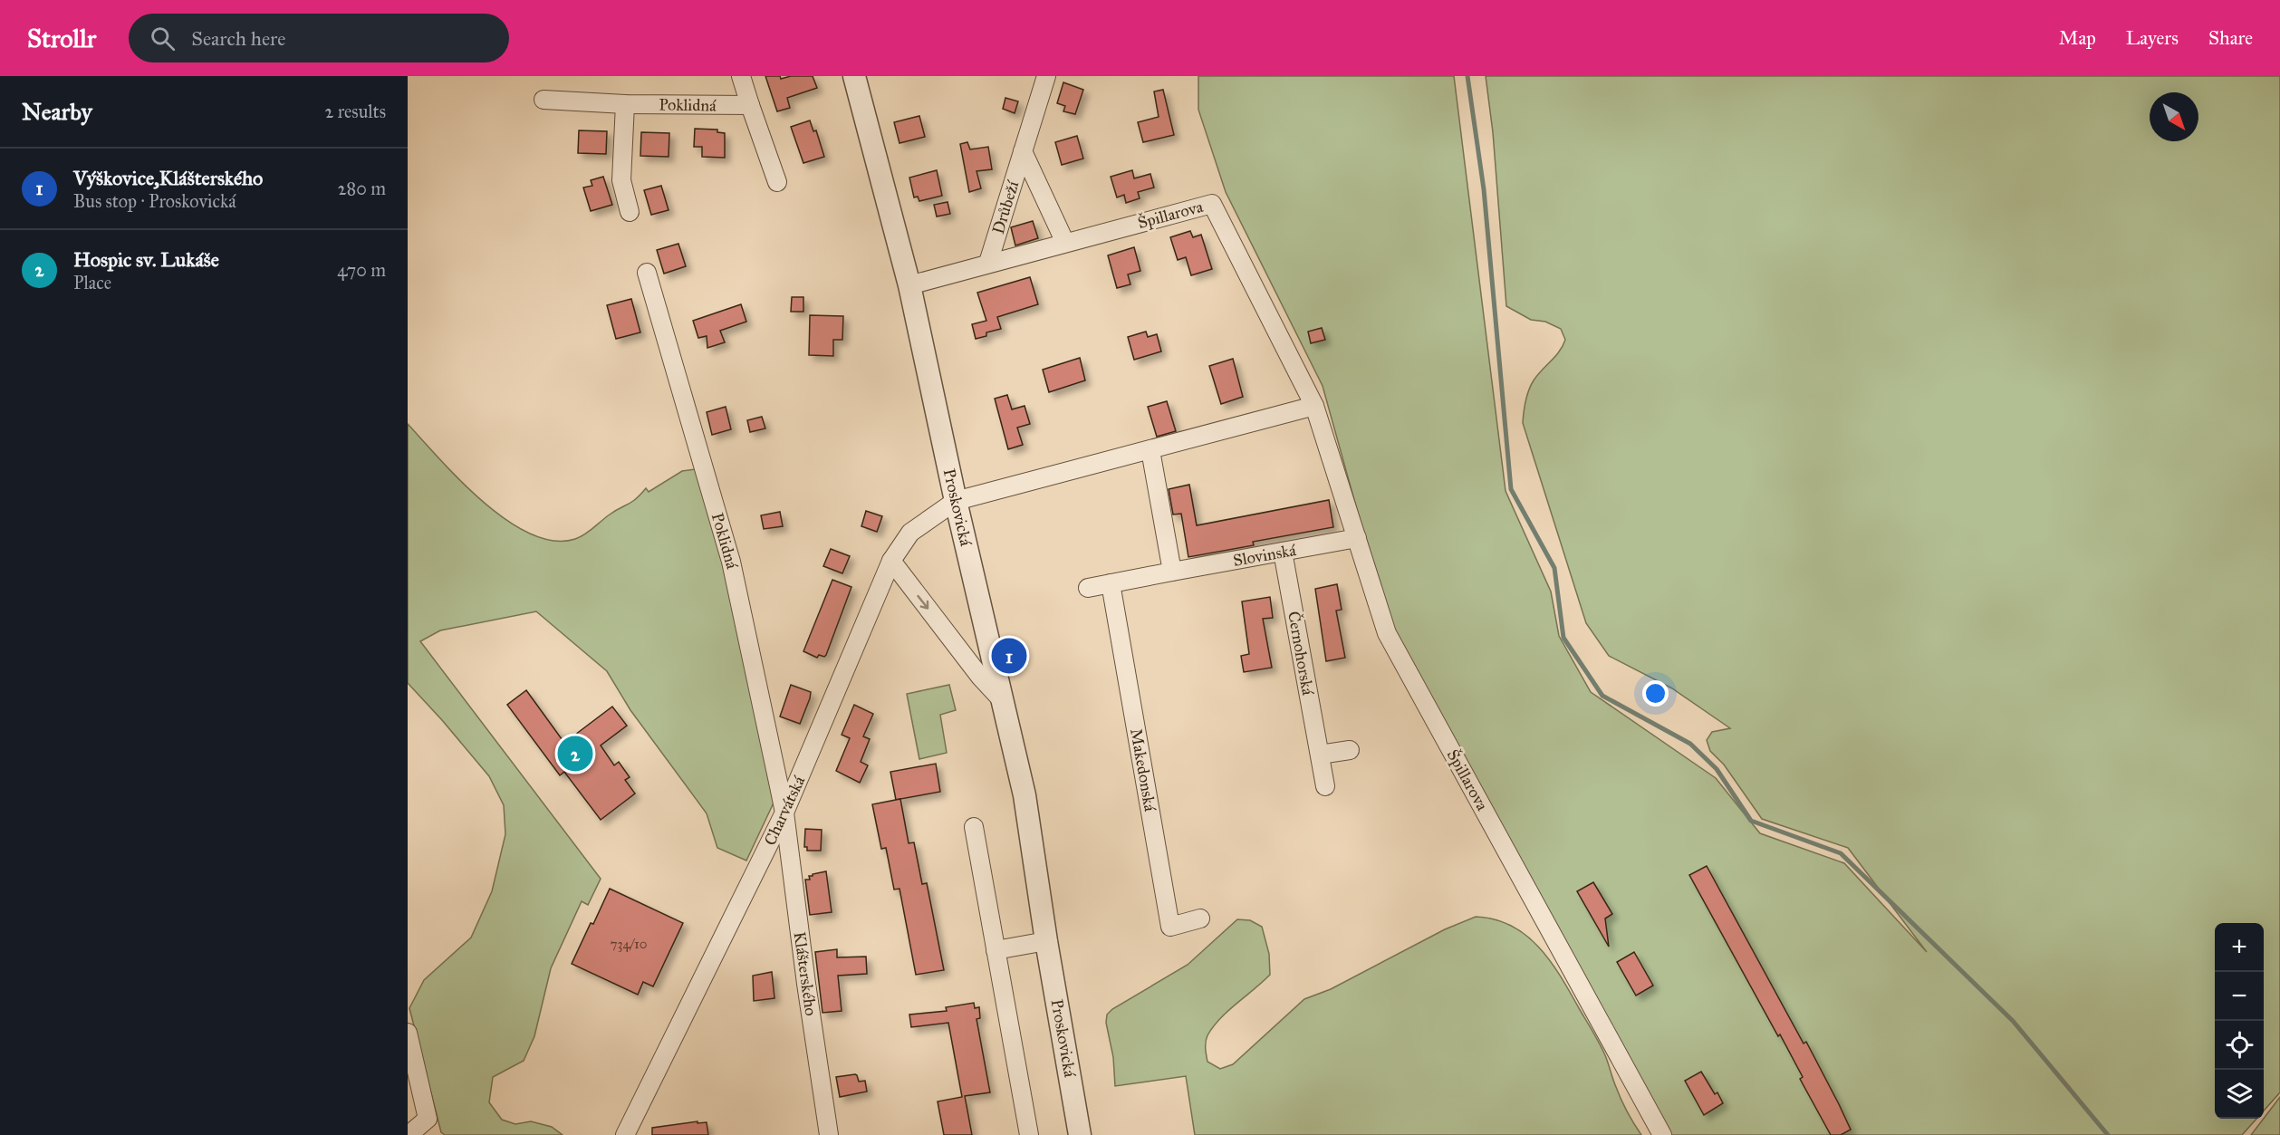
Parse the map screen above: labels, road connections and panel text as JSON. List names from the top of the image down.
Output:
{
  "streets": {
    "street": [
      "Poklidná",
      "Drůbeží",
      "Špillarova",
      "Proskovická",
      "Slovinská",
      "Černohorská",
      "Makedonská",
      "Charvátská",
      "Klášterského"
    ]
  },
  "crossings": [
    ["Poklidná", "Charvátská"],
    ["Poklidná", "Klášterského"],
    ["Drůbeží", "Špillarova"],
    ["Špillarova", "Proskovická"],
    ["Špillarova", "Slovinská"],
    ["Proskovická", "Charvátská"],
    ["Slovinská", "Černohorská"],
    ["Slovinská", "Makedonská"],
    ["Charvátská", "Klášterského"]
  ],
  "house_numbers": ["734/10"],
  "north": "bottom right",
  "page": {
    "header": "Strollr",
    "search": "Search here",
    "nav": ["Map", "Layers", "Share"],
    "heading": ["Nearby", "2 results"],
    "list": [
      {
        "mark": "1",
        "name": "Výškovice,Klášterského",
        "note": "Bus stop · Proskovická",
        "value": "280 m"
      },
      {
        "mark": "2",
        "name": "Hospic sv. Lukáše",
        "note": "Place",
        "value": "470 m"
      }
    ],
    "pins": ["1", "2"],
    "map_buttons": ["+", "−"]
  }
}
